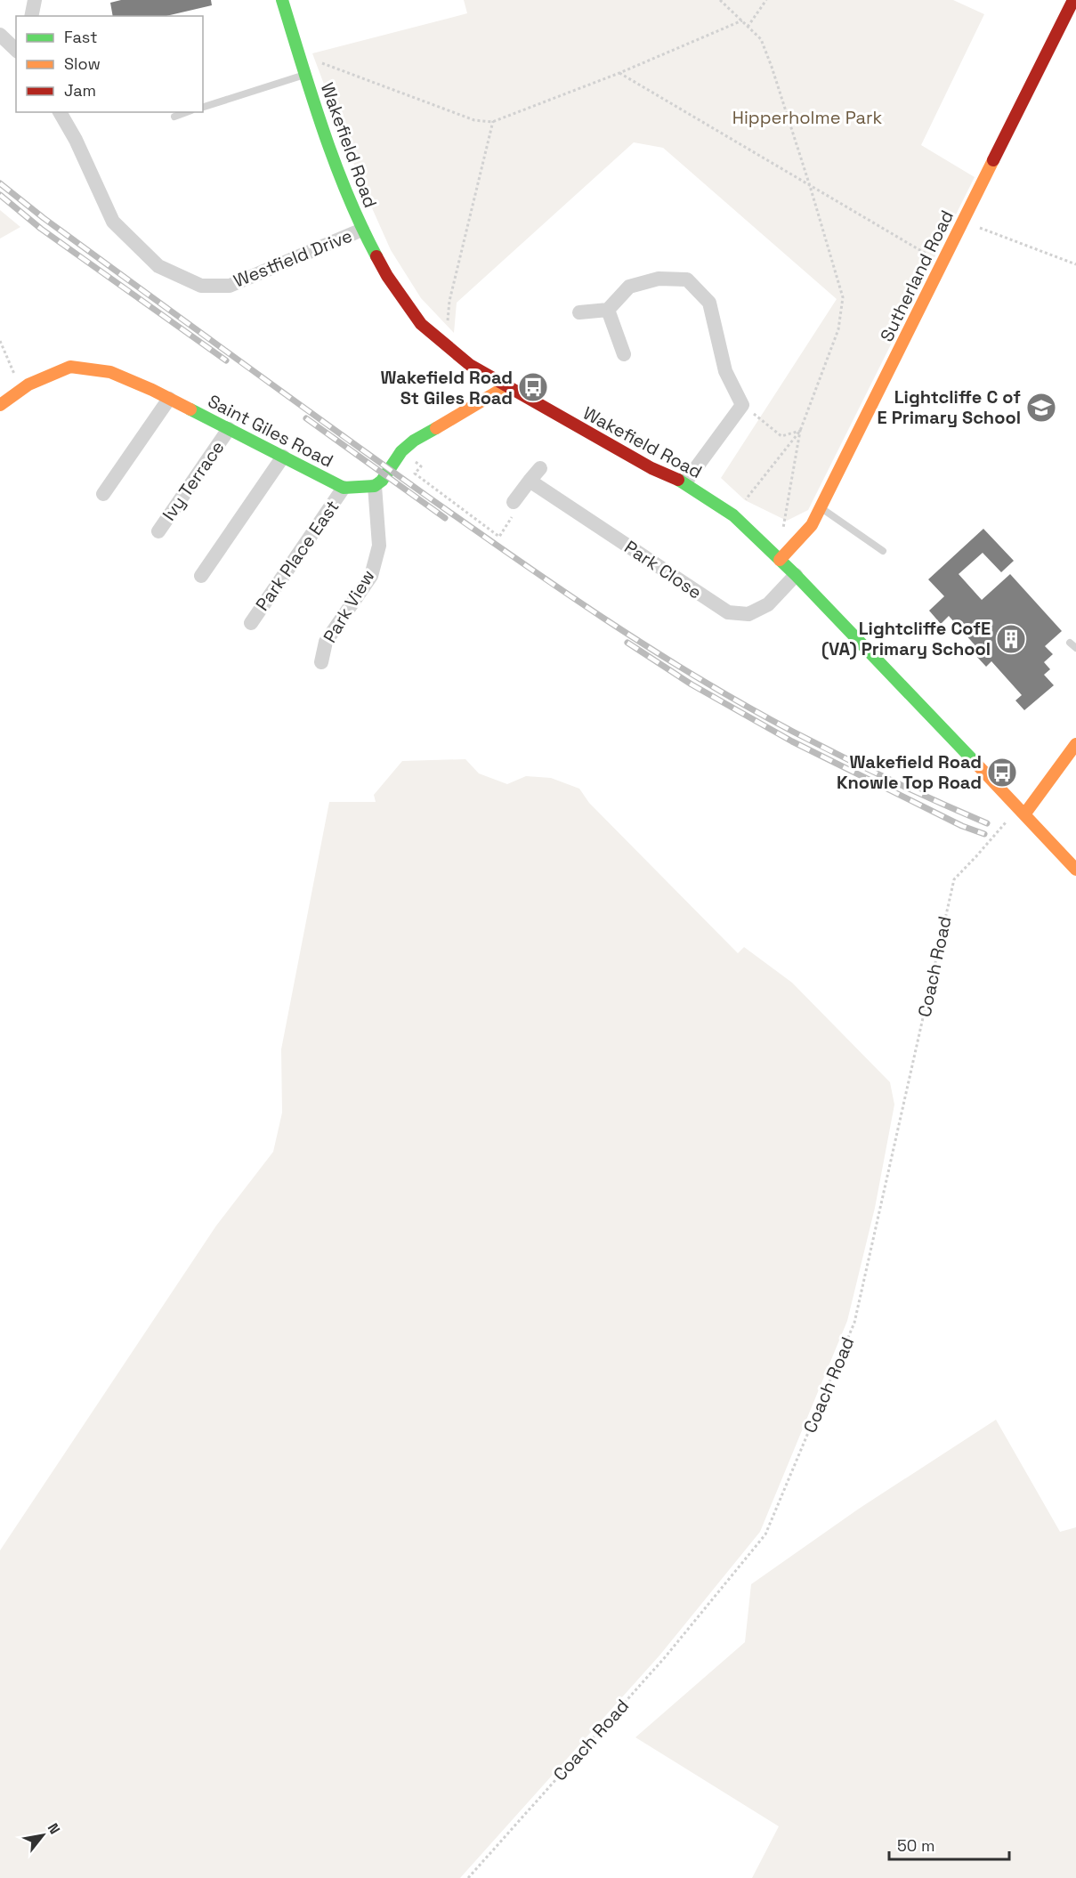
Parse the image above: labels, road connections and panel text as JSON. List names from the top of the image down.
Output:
{
  "streets": {
    "street": [
      "Wakefield Road",
      "Westfield Drive",
      "Sutherland Road",
      "Saint Giles Road",
      "Ivy Terrace",
      "Park Place East",
      "Park Close",
      "Park View"
    ],
    "path": ["Coach Road"]
  },
  "crossings": [
    ["Wakefield Road", "Westfield Drive"],
    ["Wakefield Road", "Sutherland Road"],
    ["Wakefield Road", "Park Close"],
    ["Wakefield Road", "Coach Road"],
    ["Saint Giles Road", "Ivy Terrace"],
    ["Saint Giles Road", "Park Place East"],
    ["Saint Giles Road", "Park View"]
  ],
  "parks": ["Hipperholme Park"],
  "places": {
    "bus stop": ["Wakefield Road St Giles Road", "Wakefield Road Knowle Top Road"],
    "school or university": ["Lightcliffe C of E Primary School"],
    "building": ["Lightcliffe CofE (VA) Primary School"]
  },
  "legend": ["Fast", "Slow", "Jam"],
  "scale_bar": "50 m",
  "north": "top right"
}
